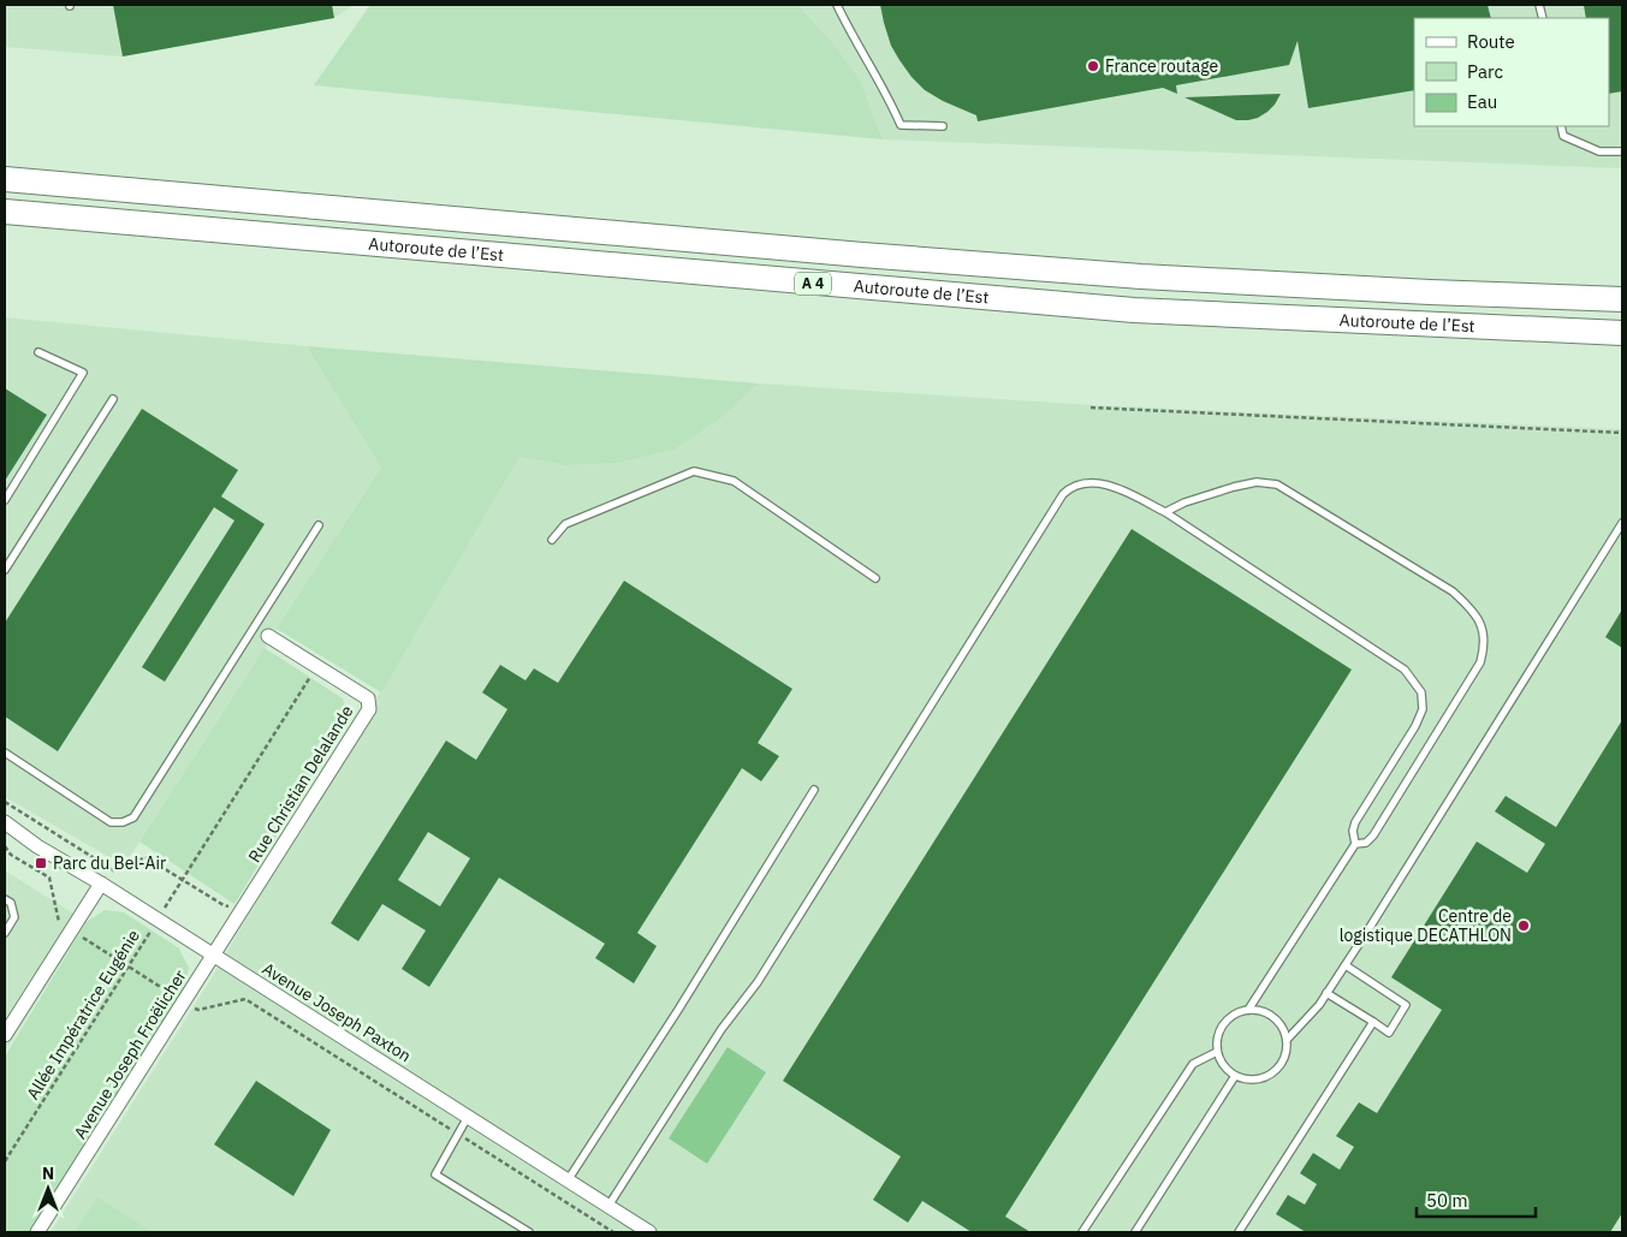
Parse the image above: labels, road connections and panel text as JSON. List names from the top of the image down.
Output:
{
  "streets": {
    "highway": ["Autoroute de l’Est", "A 4"],
    "street": ["Rue Christian Delalande", "Avenue Joseph Paxton", "Avenue Joseph Froëlicher"],
    "path": ["Allée Impératrice Eugénie"]
  },
  "crossings": [
    ["Rue Christian Delalande", "Avenue Joseph Paxton"],
    ["Rue Christian Delalande", "Allée Impératrice Eugénie"],
    ["Rue Christian Delalande", "Avenue Joseph Froëlicher"],
    ["Avenue Joseph Paxton", "Allée Impératrice Eugénie"],
    ["Avenue Joseph Paxton", "Avenue Joseph Froëlicher"]
  ],
  "places": {
    "other": ["France routage", "Centre de logistique DECATHLON"],
    "transit": ["Parc du Bel-Air"]
  },
  "legend": ["Route", "Parc", "Eau"],
  "scale_bar": "50 m",
  "north": "top"
}
